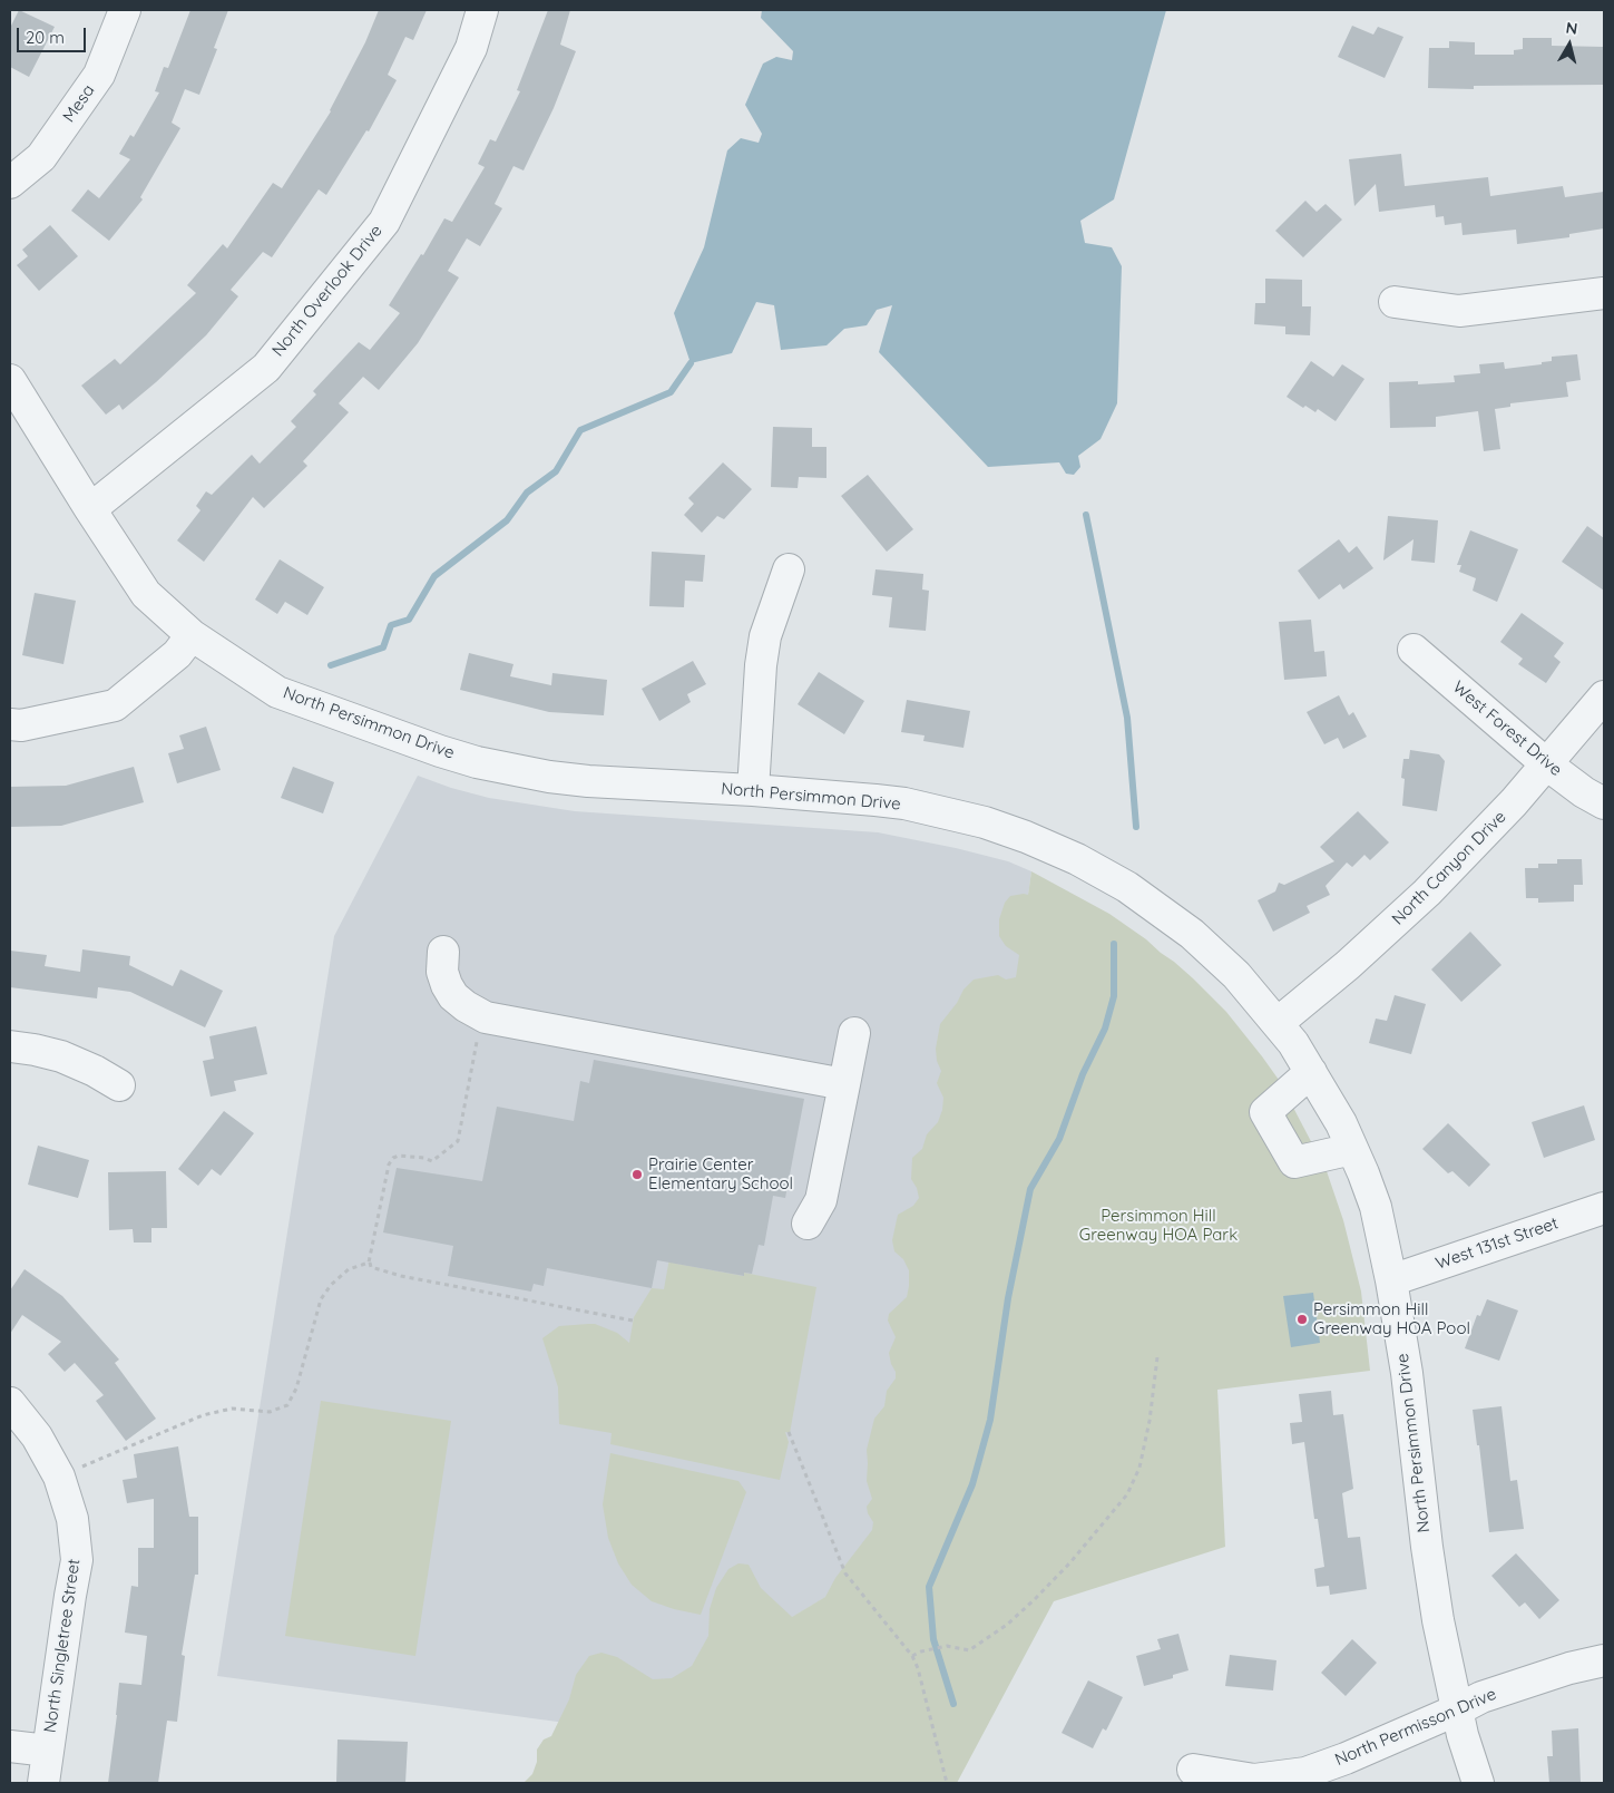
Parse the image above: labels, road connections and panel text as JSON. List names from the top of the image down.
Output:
{
  "streets": {
    "street": [
      "Mesa",
      "North Overlook Drive",
      "North Persimmon Drive",
      "West Forest Drive",
      "North Canyon Drive",
      "West 131st Street",
      "North Singletree Street",
      "North Permisson Drive"
    ]
  },
  "crossings": [
    ["North Overlook Drive", "North Persimmon Drive"],
    ["North Persimmon Drive", "North Canyon Drive"],
    ["North Persimmon Drive", "West 131st Street"],
    ["North Persimmon Drive", "North Permisson Drive"],
    ["West Forest Drive", "North Canyon Drive"]
  ],
  "parks": ["Persimmon Hill Greenway HOA Park"],
  "places": ["Prairie Center Elementary School", "Persimmon Hill Greenway HOA Pool"],
  "scale_bar": "20 m",
  "north": "top"
}
